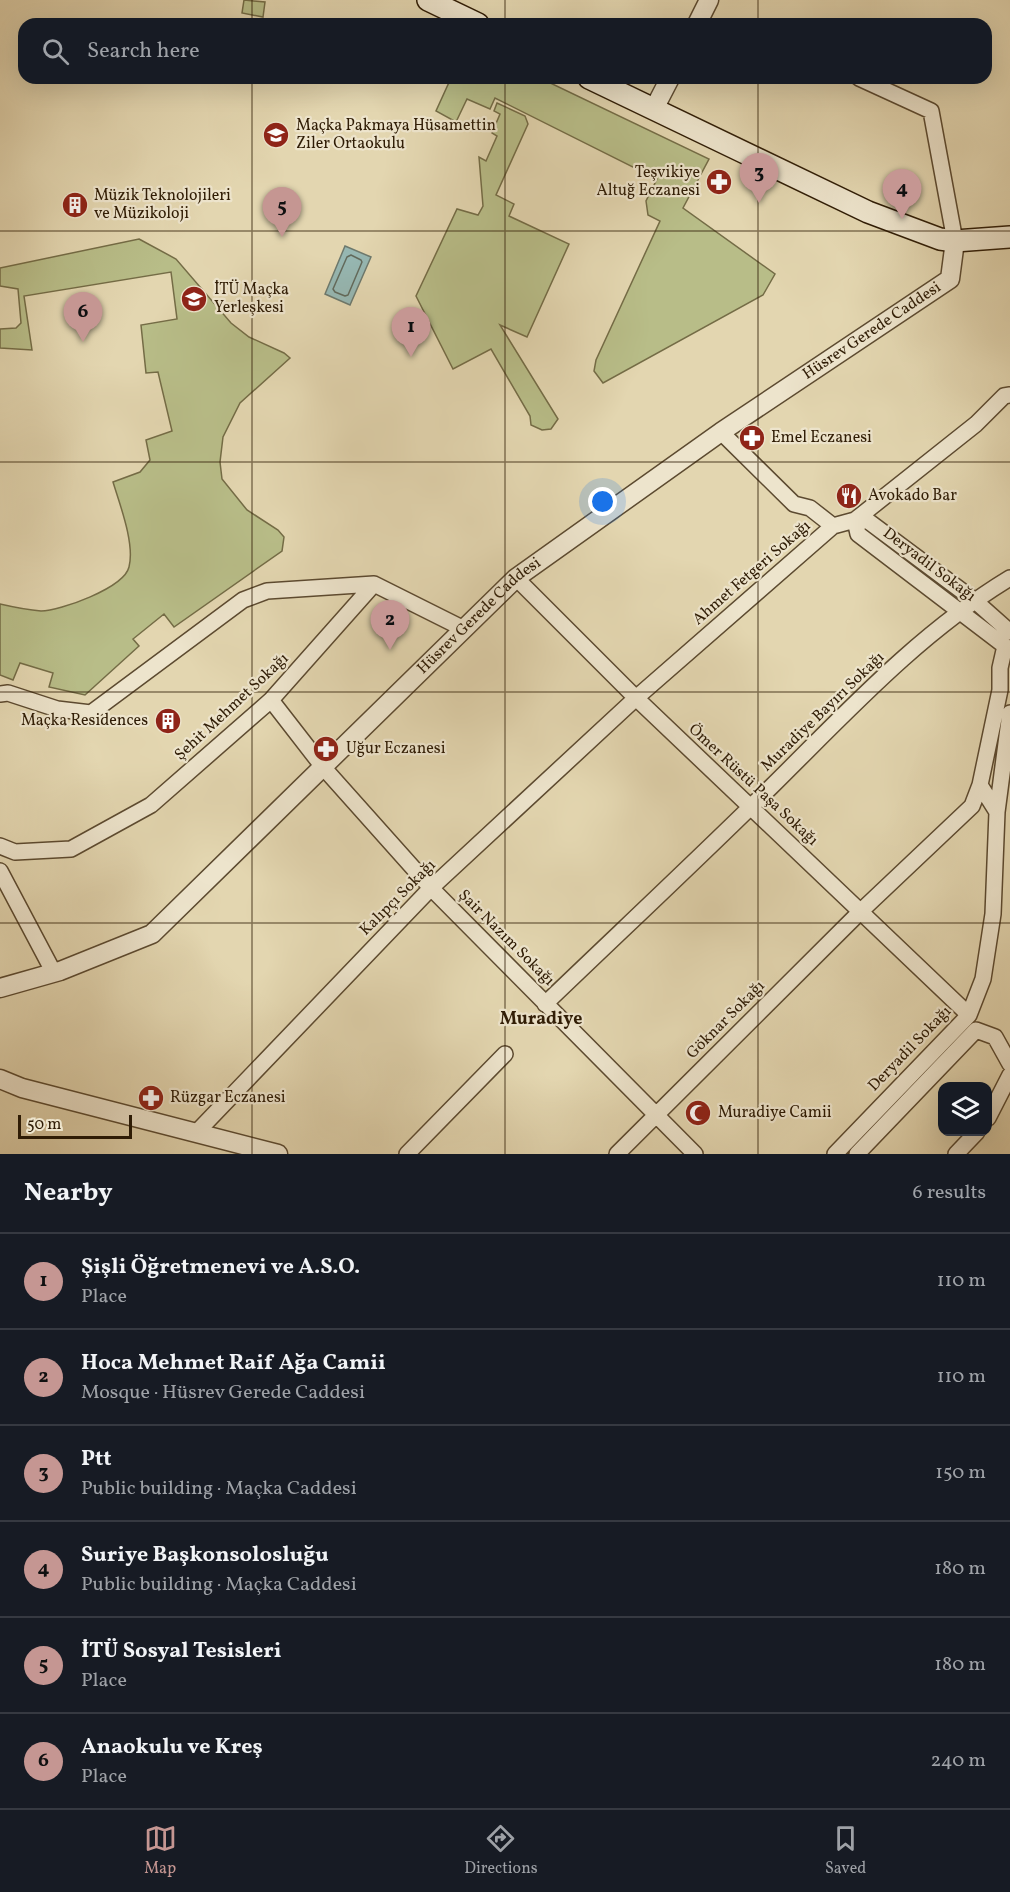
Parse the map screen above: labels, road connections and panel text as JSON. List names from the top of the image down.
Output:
{
  "streets": {
    "street": [
      "Hüsrev Gerede Caddesi",
      "Deryadil Sokağı",
      "Ahmet Fetgeri Sokağı",
      "Şehit Mehmet Sokağı",
      "Muradiye Bayırı Sokağı",
      "Ömer Rüstü Paşa Sokağı",
      "Kalıpçı Sokağı",
      "Şair Nazım Sokağı",
      "Göknar Sokağı"
    ]
  },
  "crossings": [
    ["Hüsrev Gerede Caddesi", "Ömer Rüstü Paşa Sokağı"],
    ["Hüsrev Gerede Caddesi", "Şair Nazım Sokağı"],
    ["Deryadil Sokağı", "Ahmet Fetgeri Sokağı"],
    ["Deryadil Sokağı", "Muradiye Bayırı Sokağı"],
    ["Deryadil Sokağı", "Ömer Rüstü Paşa Sokağı"],
    ["Deryadil Sokağı", "Göknar Sokağı"],
    ["Ahmet Fetgeri Sokağı", "Ömer Rüstü Paşa Sokağı"],
    ["Ahmet Fetgeri Sokağı", "Kalıpçı Sokağı"],
    ["Şehit Mehmet Sokağı", "Şair Nazım Sokağı"],
    ["Muradiye Bayırı Sokağı", "Ömer Rüstü Paşa Sokağı"],
    ["Muradiye Bayırı Sokağı", "Şair Nazım Sokağı"],
    ["Ömer Rüstü Paşa Sokağı", "Kalıpçı Sokağı"],
    ["Ömer Rüstü Paşa Sokağı", "Göknar Sokağı"],
    ["Kalıpçı Sokağı", "Şair Nazım Sokağı"],
    ["Şair Nazım Sokağı", "Göknar Sokağı"]
  ],
  "districts": ["Muradiye"],
  "places": {
    "school or university": ["Maçka Pakmaya Hüsamettin Ziler Ortaokulu", "İTÜ Maçka Yerleşkesi"],
    "pharmacy": [
      "Teşvikiye Altuğ Eczanesi",
      "Emel Eczanesi",
      "Uğur Eczanesi",
      "Rüzgar Eczanesi"
    ],
    "building": ["Müzik Teknolojileri ve Müzikoloji", "Maçka Residences"],
    "restaurant": ["Avokado Bar"],
    "mosque": ["Muradiye Camii"]
  },
  "scale_bar": "50 m",
  "page": {
    "search": "Search here",
    "pins": [
      "3",
      "4",
      "5",
      "6",
      "1",
      "2"
    ],
    "scale": "50 m",
    "heading": ["Nearby", "6 results"],
    "list": [
      {
        "mark": "1",
        "name": "Şişli Öğretmenevi ve A.S.O.",
        "note": "Place",
        "value": "110 m"
      },
      {
        "mark": "2",
        "name": "Hoca Mehmet Raif Ağa Camii",
        "note": "Mosque · Hüsrev Gerede Caddesi",
        "value": "110 m"
      },
      {
        "mark": "3",
        "name": "Ptt",
        "note": "Public building · Maçka Caddesi",
        "value": "150 m"
      },
      {
        "mark": "4",
        "name": "Suriye Başkonsolosluğu",
        "note": "Public building · Maçka Caddesi",
        "value": "180 m"
      },
      {
        "mark": "5",
        "name": "İTÜ Sosyal Tesisleri",
        "note": "Place",
        "value": "180 m"
      },
      {
        "mark": "6",
        "name": "Anaokulu ve Kreş",
        "note": "Place",
        "value": "240 m"
      }
    ],
    "nav": ["Map", "Directions", "Saved"]
  }
}
